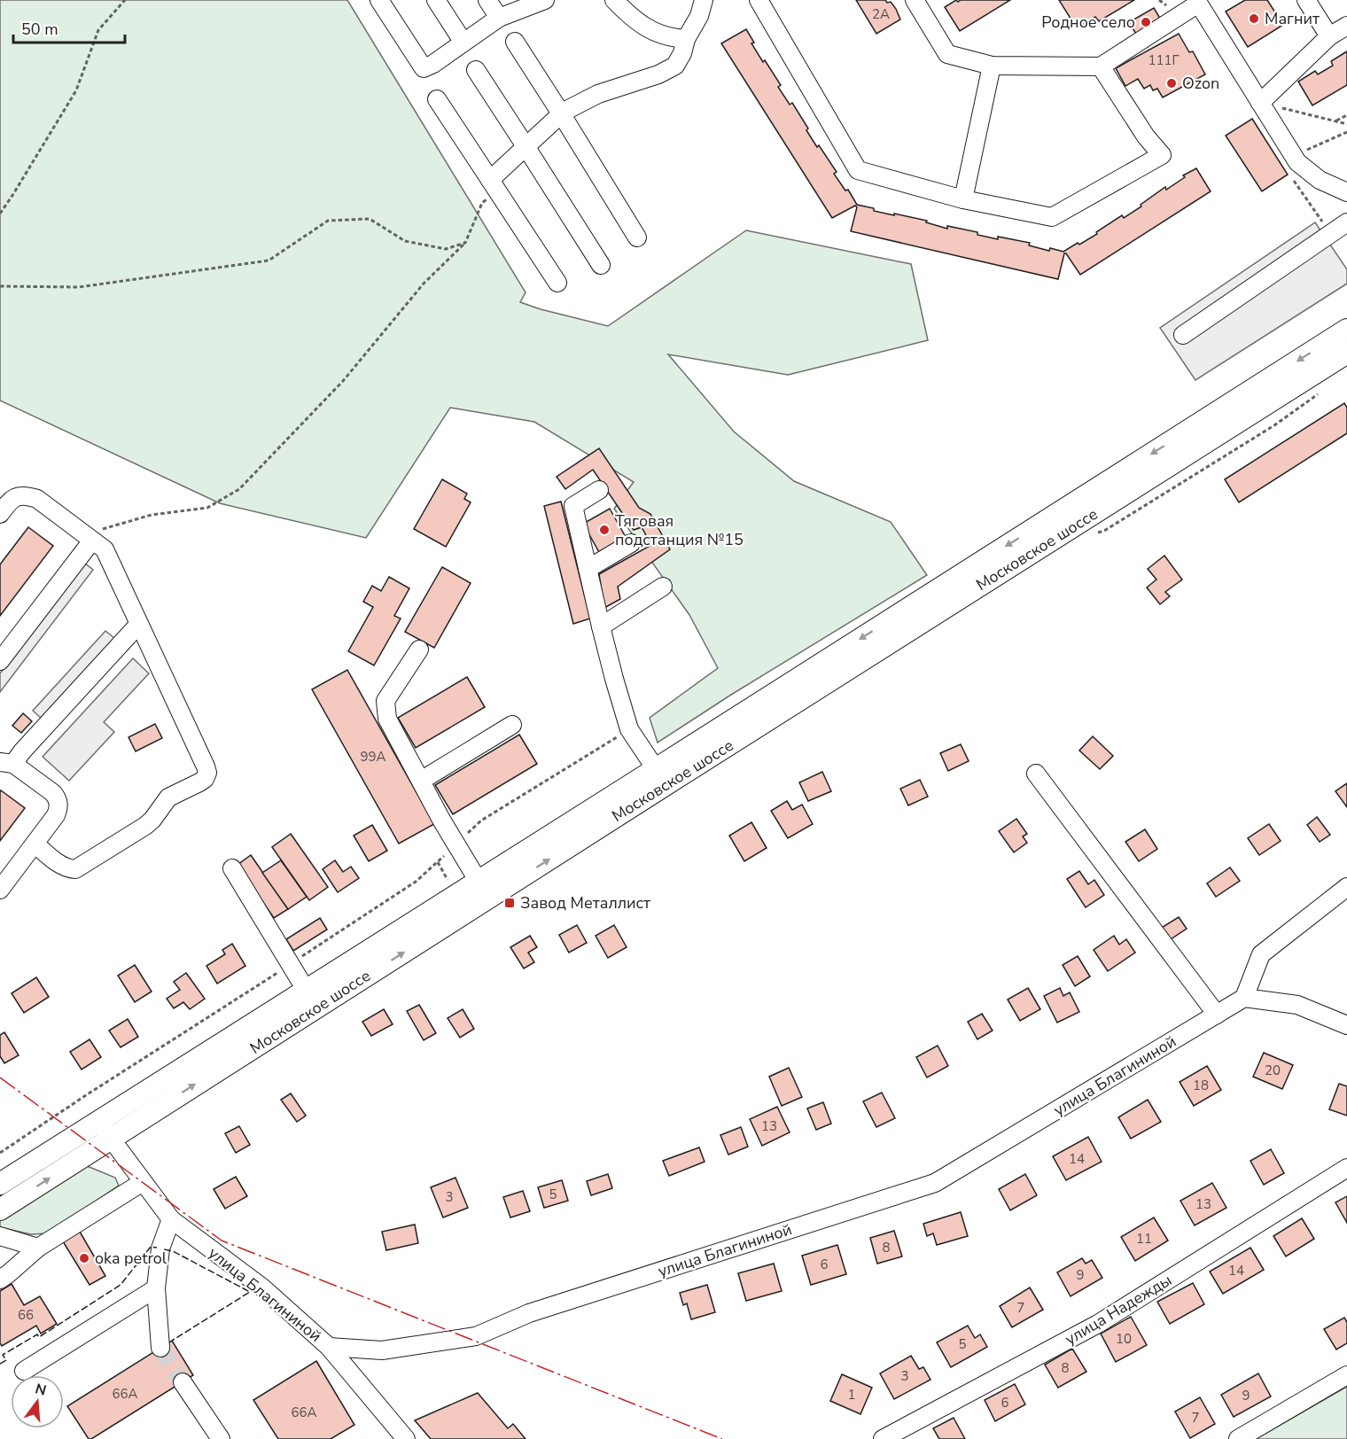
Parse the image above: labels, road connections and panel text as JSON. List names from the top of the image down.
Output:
{
  "streets": {
    "main road": ["Московское шоссе"],
    "street": ["улица Благининой", "улица Надежды"]
  },
  "crossings": [
    ["Московское шоссе", "улица Благининой"]
  ],
  "places": {
    "other": [
      "Магнит",
      "Родное село",
      "Ozon",
      "Тяговая подстанция №15",
      "oka petrol"
    ],
    "transit": ["Завод Металлист"]
  },
  "house_numbers": [
    "2А",
    "111Г",
    "99А",
    "20",
    "18",
    "13",
    "14",
    "5",
    "3",
    "13",
    "11",
    "8",
    "6",
    "14",
    "9",
    "7",
    "66",
    "10",
    "5",
    "8",
    "3",
    "66А",
    "1",
    "9",
    "6",
    "66А",
    "7"
  ],
  "scale_bar": "50 m",
  "north": "top"
}
